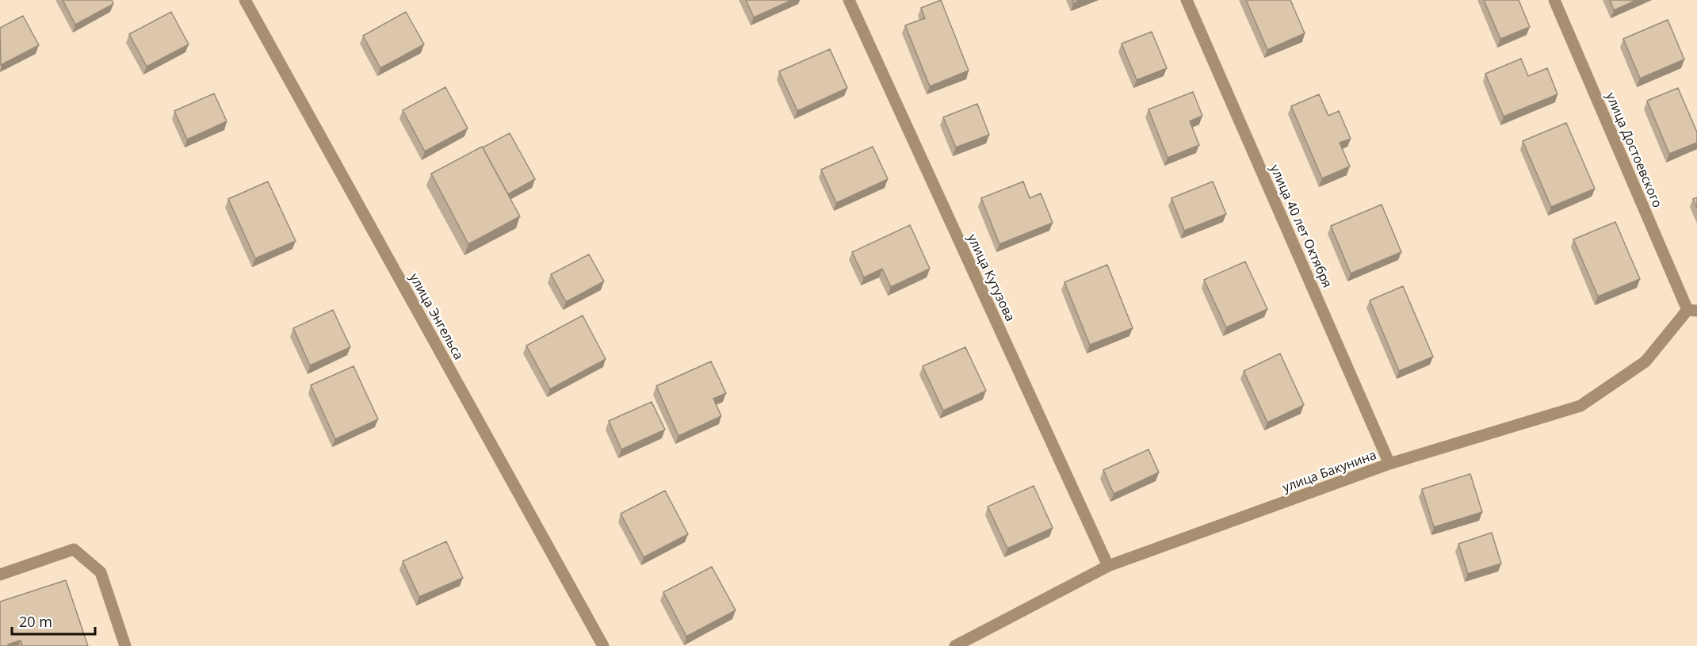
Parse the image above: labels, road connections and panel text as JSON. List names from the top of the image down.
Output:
{
  "streets": {
    "street": [
      "улица Достоевского",
      "улица 40 лет Октября",
      "улица Кутузова",
      "улица Энгельса",
      "улица Бакунина"
    ]
  },
  "crossings": [
    ["улица Достоевского", "улица Бакунина"],
    ["улица 40 лет Октября", "улица Бакунина"],
    ["улица Кутузова", "улица Бакунина"]
  ],
  "scale_bar": "20 m"
}
